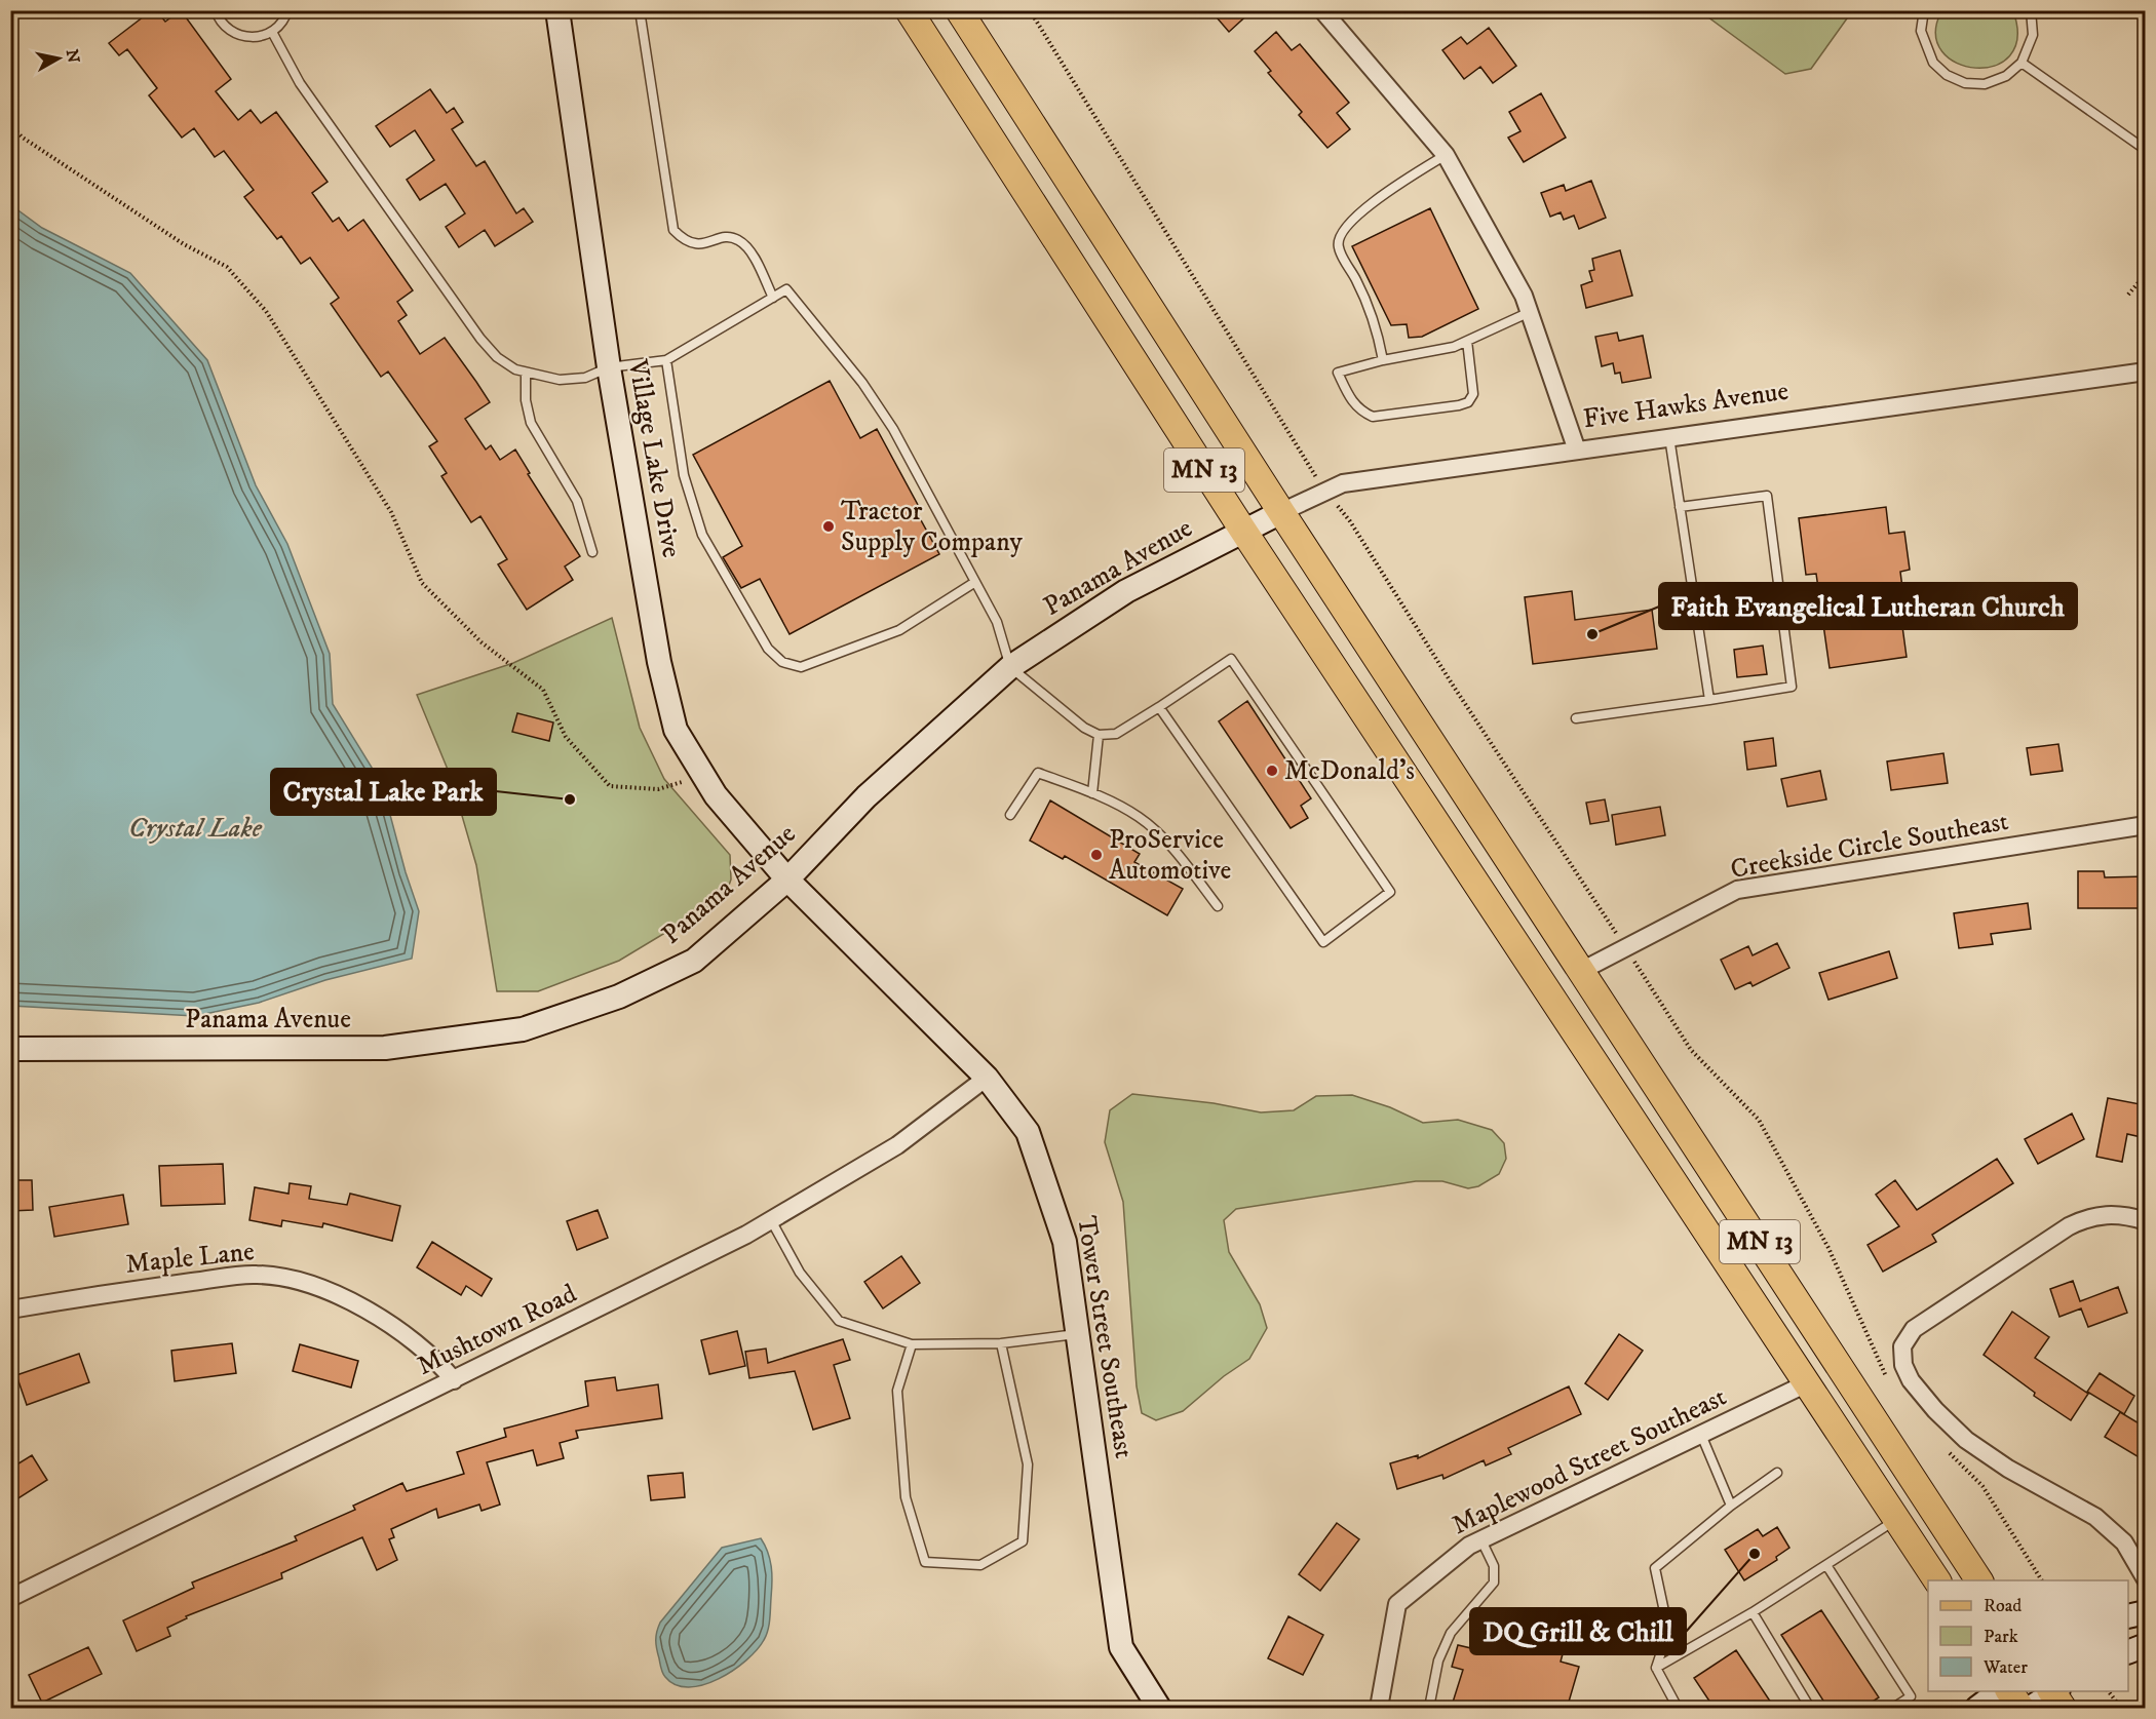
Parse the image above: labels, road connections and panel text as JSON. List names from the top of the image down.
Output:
{
  "streets": {
    "main road": ["MN 13"],
    "street": [
      "Five Hawks Avenue",
      "Village Lake Drive",
      "Panama Avenue",
      "Creekside Circle Southeast",
      "Maple Lane",
      "Mushtown Road",
      "Tower Street Southeast",
      "Maplewood Street Southeast"
    ]
  },
  "crossings": [
    ["Five Hawks Avenue", "MN 13"],
    ["Five Hawks Avenue", "Panama Avenue"],
    ["Village Lake Drive", "Panama Avenue"],
    ["Village Lake Drive", "Tower Street Southeast"],
    ["MN 13", "Panama Avenue"],
    ["MN 13", "Creekside Circle Southeast"],
    ["MN 13", "Maplewood Street Southeast"],
    ["Panama Avenue", "Tower Street Southeast"],
    ["Maple Lane", "Mushtown Road"],
    ["Mushtown Road", "Tower Street Southeast"]
  ],
  "water": ["Crystal Lake"],
  "places": [
    "Tractor Supply Company",
    "Faith Evangelical Lutheran Church",
    "McDonald's",
    "Crystal Lake Park",
    "ProService Automotive",
    "DQ Grill & Chill"
  ],
  "legend": ["Road", "Park", "Water"],
  "north": "right"
}
